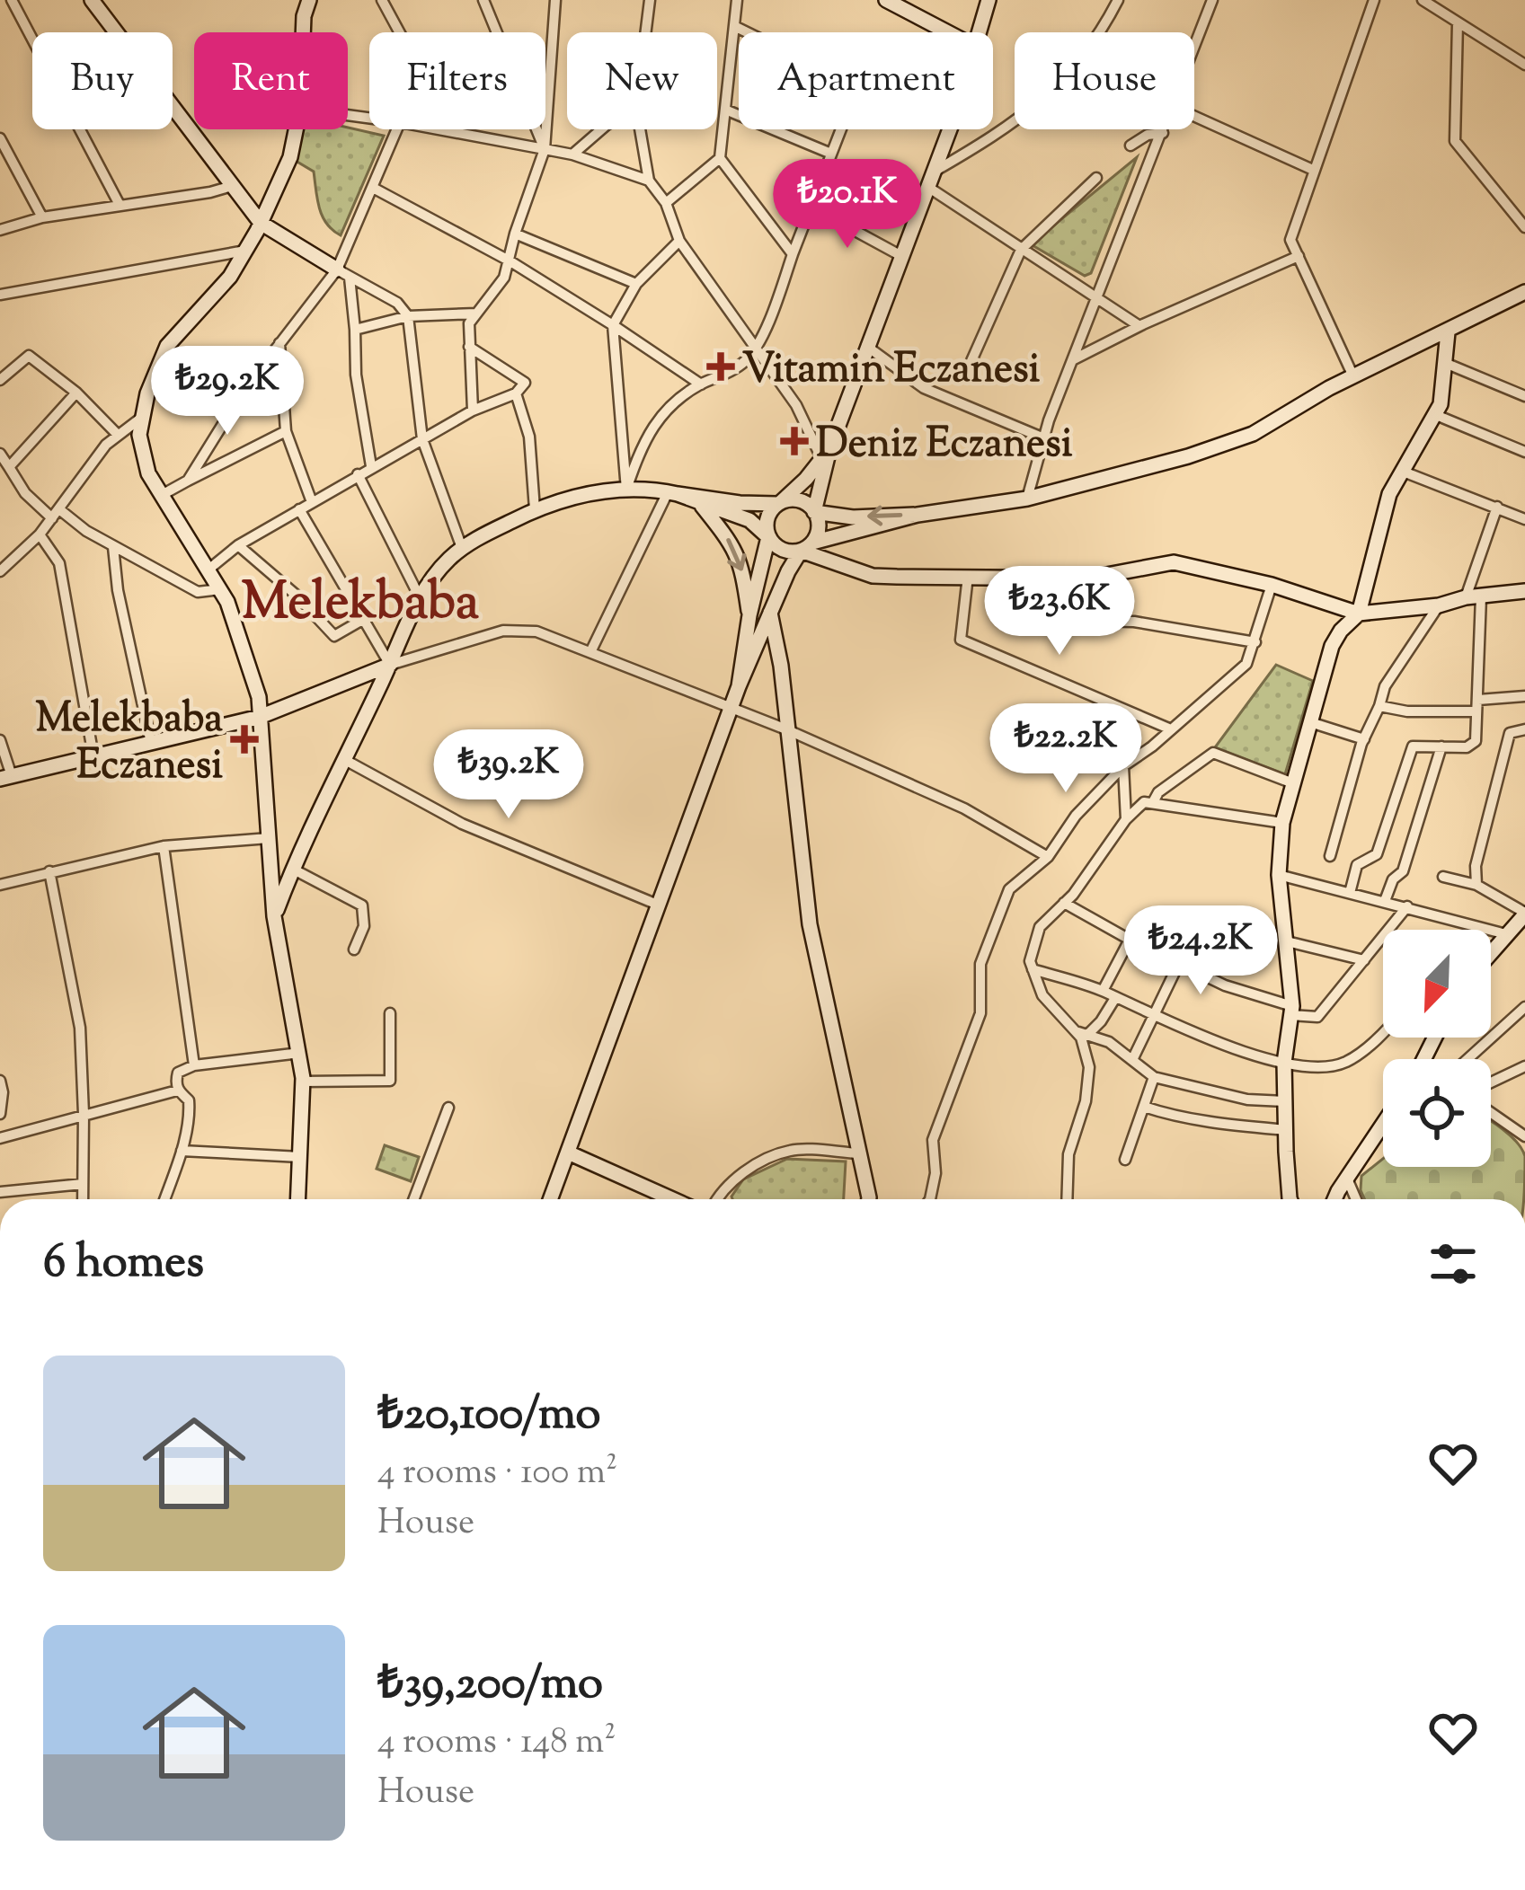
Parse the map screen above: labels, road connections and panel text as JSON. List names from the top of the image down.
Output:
{
  "districts": ["Melekbaba"],
  "places": {
    "health": ["Vitamin Eczanesi", "Deniz Eczanesi", "Melekbaba Eczanesi"]
  },
  "north": "bottom left",
  "page": {
    "chip": [
      "Buy",
      "Rent",
      "Filters",
      "New",
      "Apartment",
      "House"
    ],
    "price": [
      "₺20.1K",
      "₺29.2K",
      "₺23.6K",
      "₺22.2K",
      "₺39.2K",
      "₺24.2K"
    ],
    "heading": "6 homes",
    "list": [
      {
        "name": "₺20,100/mo",
        "note": "4 rooms · 100 m² · House"
      },
      {
        "name": "₺39,200/mo",
        "note": "4 rooms · 148 m² · House"
      }
    ]
  }
}
